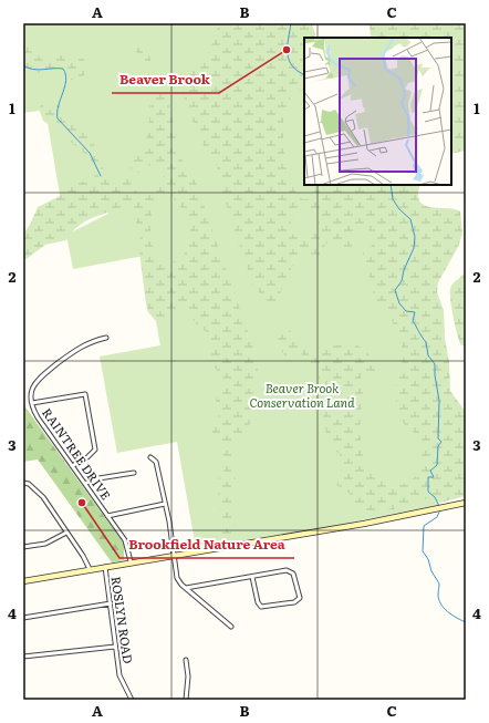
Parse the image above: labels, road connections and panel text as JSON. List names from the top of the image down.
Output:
{
  "streets": {
    "street": ["RAINTREE DRIVE", "ROSLYN ROAD"]
  },
  "parks": ["Beaver Brook Conservation Land"],
  "places": ["Beaver Brook", "Brookfield Nature Area"],
  "grid": {
    "columns": ["A", "B", "C"],
    "rows": [
      "1",
      "2",
      "3",
      "4"
    ]
  }
}
